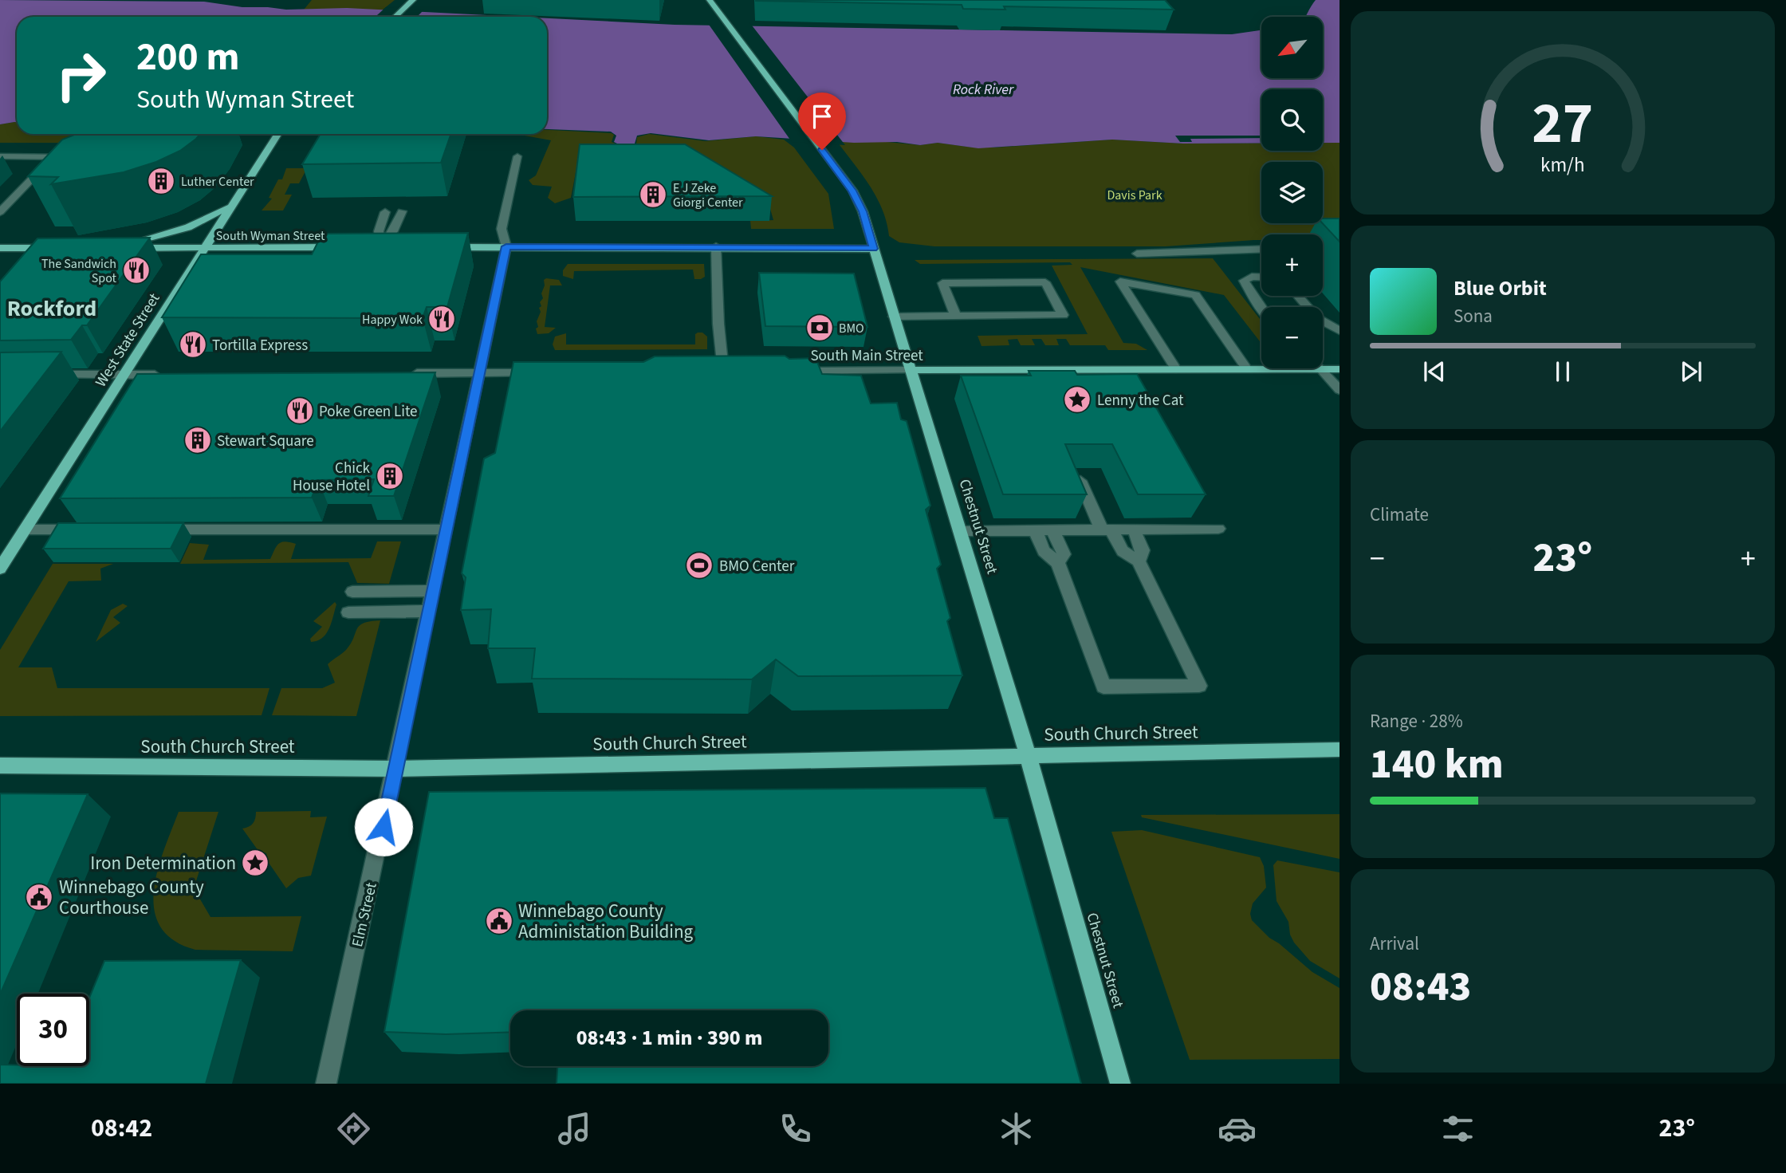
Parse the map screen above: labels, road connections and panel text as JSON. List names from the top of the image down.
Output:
{
  "streets": {
    "main road": [
      "South Wyman Street",
      "West State Street",
      "South Main Street",
      "Chestnut Street",
      "South Church Street"
    ],
    "street": ["Elm Street"]
  },
  "crossings": [
    ["South Wyman Street", "West State Street"],
    ["South Main Street", "Chestnut Street"],
    ["Chestnut Street", "South Church Street"],
    ["South Church Street", "Elm Street"]
  ],
  "districts": ["Rockford"],
  "water": ["Rock River"],
  "parks": ["Davis Park"],
  "places": {
    "building": [
      "Luther Center",
      "E J Zeke Giorgi Center",
      "Stewart Square",
      "Chick House Hotel"
    ],
    "restaurant": [
      "The Sandwich Spot",
      "Happy Wok",
      "Tortilla Express",
      "Poke Green Lite"
    ],
    "bank": ["BMO"],
    "place": ["Lenny the Cat", "Iron Determination"],
    "sports": ["BMO Center"],
    "public building": ["Winnebago County Courthouse", "Winnebago County Administation Building"]
  },
  "north": "bottom left",
  "page": {
    "map_buttons": ["+", "−"],
    "turn": ["200 m", "South Wyman Street"],
    "song": ["Blue Orbit", "Sona"],
    "tile": [
      "Climate",
      ["Range · 28%", "140 km"],
      ["Arrival", "08:43"]
    ],
    "heat": ["−", "23°", "+"],
    "limit": "30",
    "trip": "08:43 · 1 min · 390 m",
    "tabs": ["08:42", "23°"],
    "gauge": ["27", "km/h"]
  }
}
